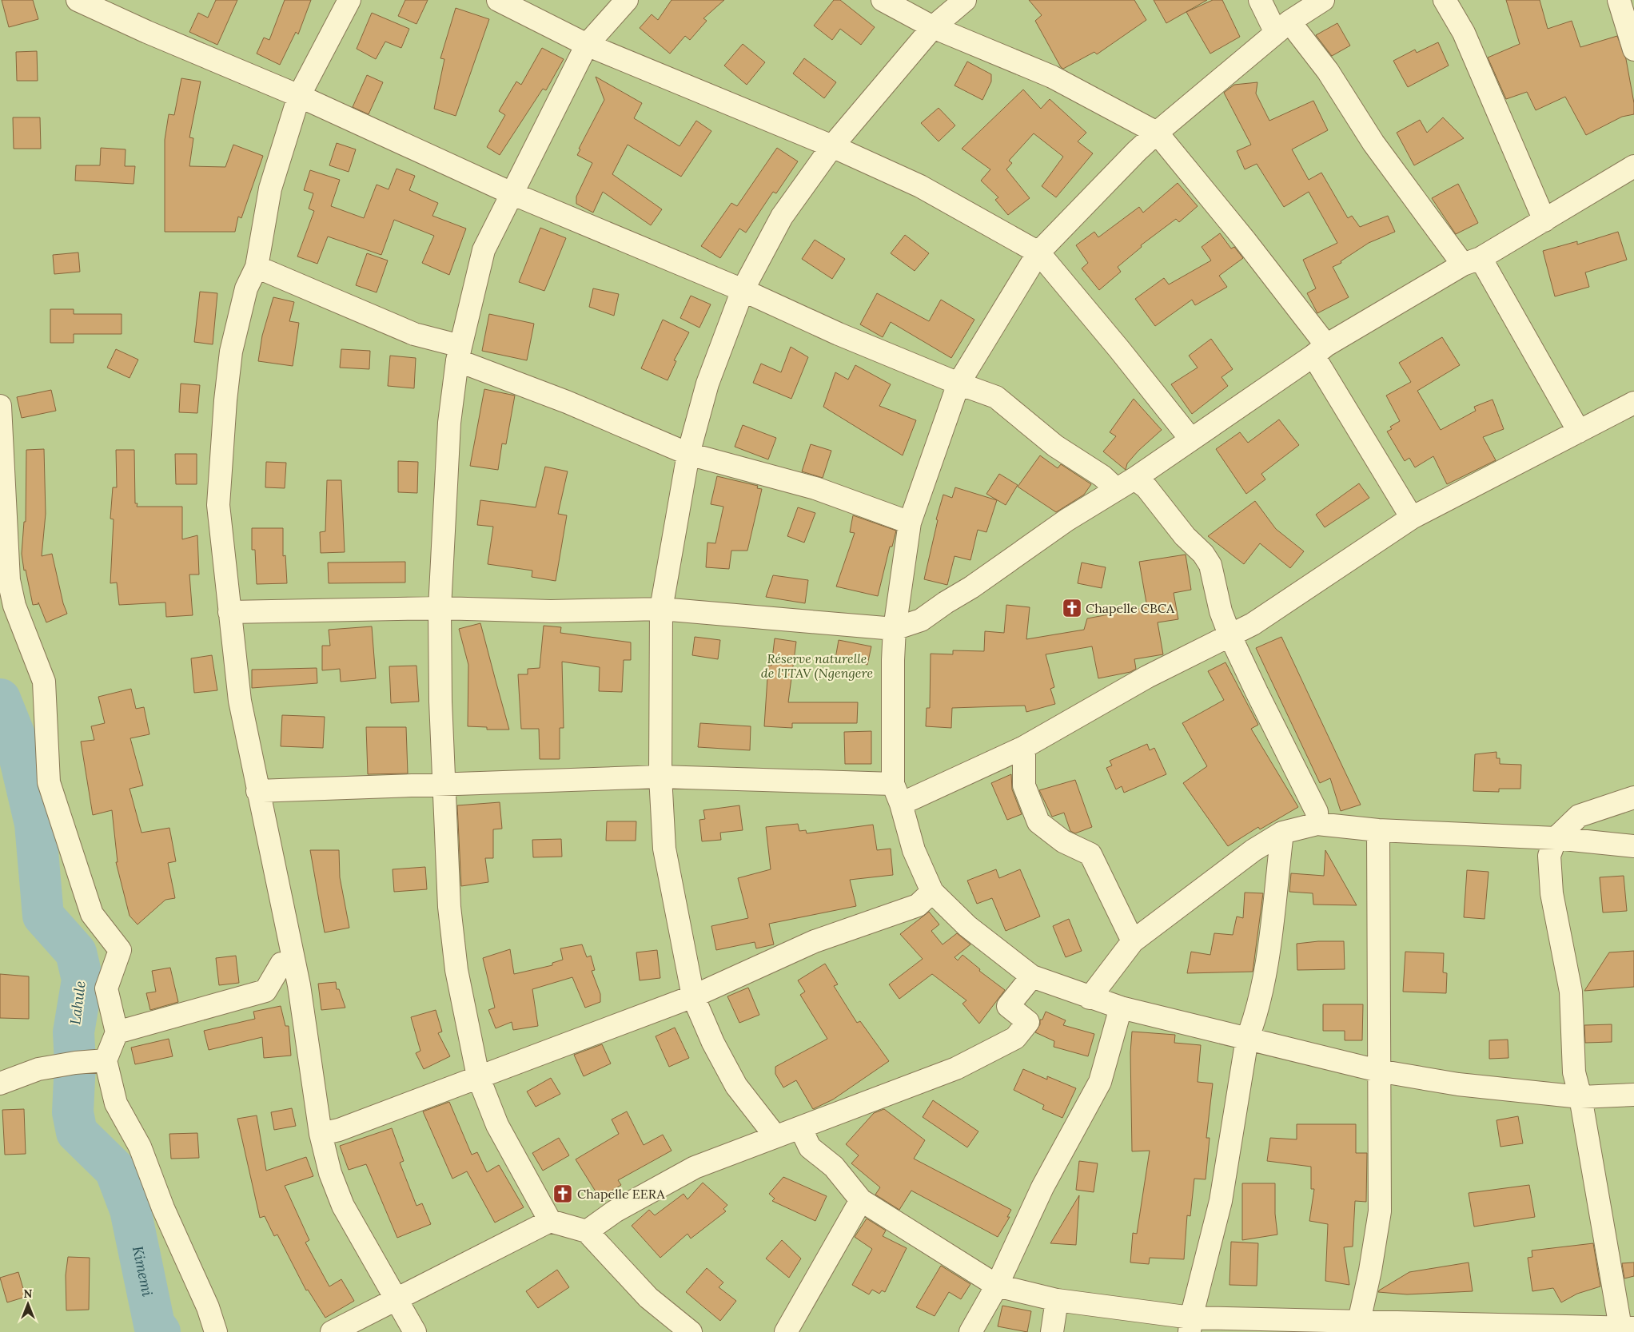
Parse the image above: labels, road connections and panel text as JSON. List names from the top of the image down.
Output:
{
  "water": ["Lahule", "Kimemi"],
  "parks": ["Réserve naturelle de l'ITAV (Ngengere"],
  "places": {
    "church": ["Chapelle CBCA", "Chapelle EERA"]
  },
  "north": "top"
}
